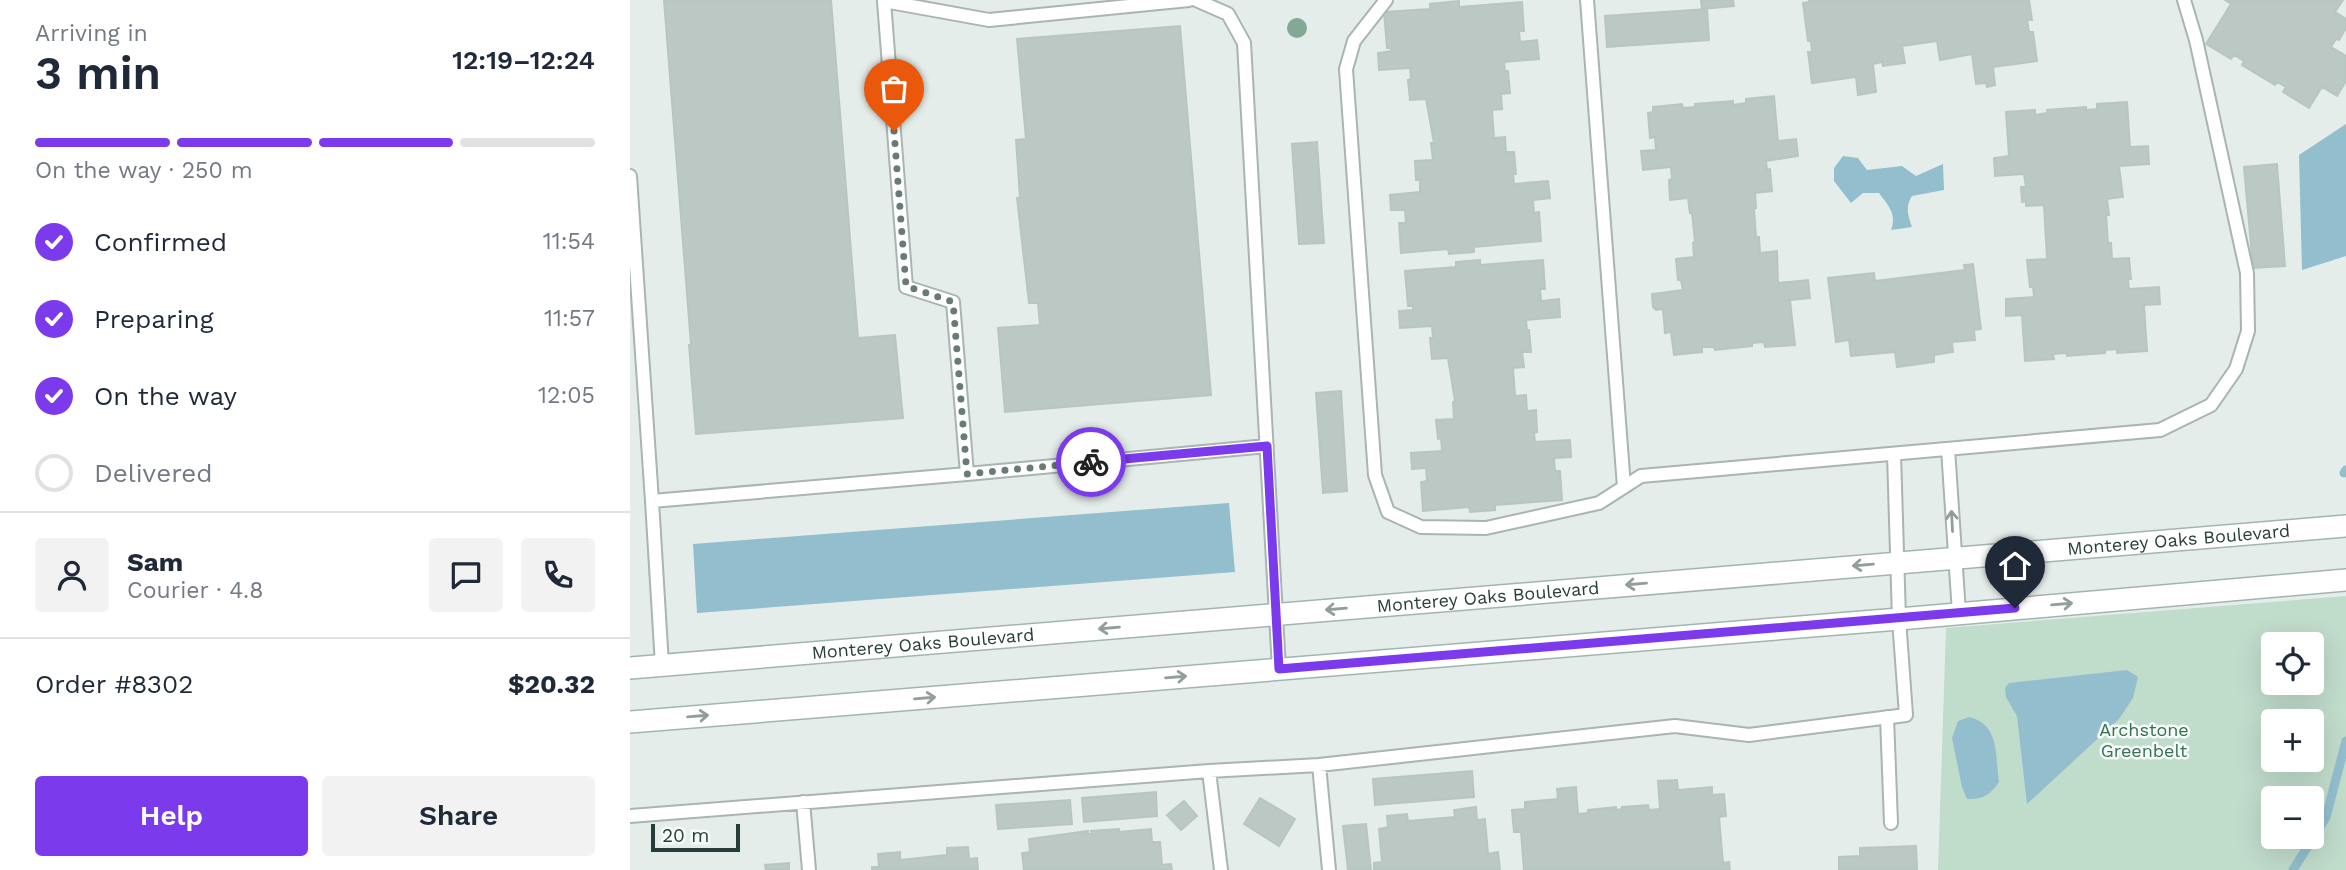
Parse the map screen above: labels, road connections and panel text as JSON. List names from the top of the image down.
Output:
{
  "streets": {
    "street": ["Monterey Oaks Boulevard"]
  },
  "parks": ["Archstone Greenbelt"],
  "scale_bar": "20 m",
  "page": {
    "heading": ["3 min", "Arriving in", "12:19–12:24"],
    "panel": [
      "Sam",
      "Courier · 4.8",
      "Order #8302",
      "$20.32"
    ],
    "bar": "On the way · 250 m",
    "list": [
      ["Confirmed", "11:54"],
      ["Preparing", "11:57"],
      ["On the way", "12:05"],
      "Delivered"
    ],
    "map_buttons": ["+", "−"],
    "buttons": ["Help", "Share"],
    "scale": "20 m"
  }
}
